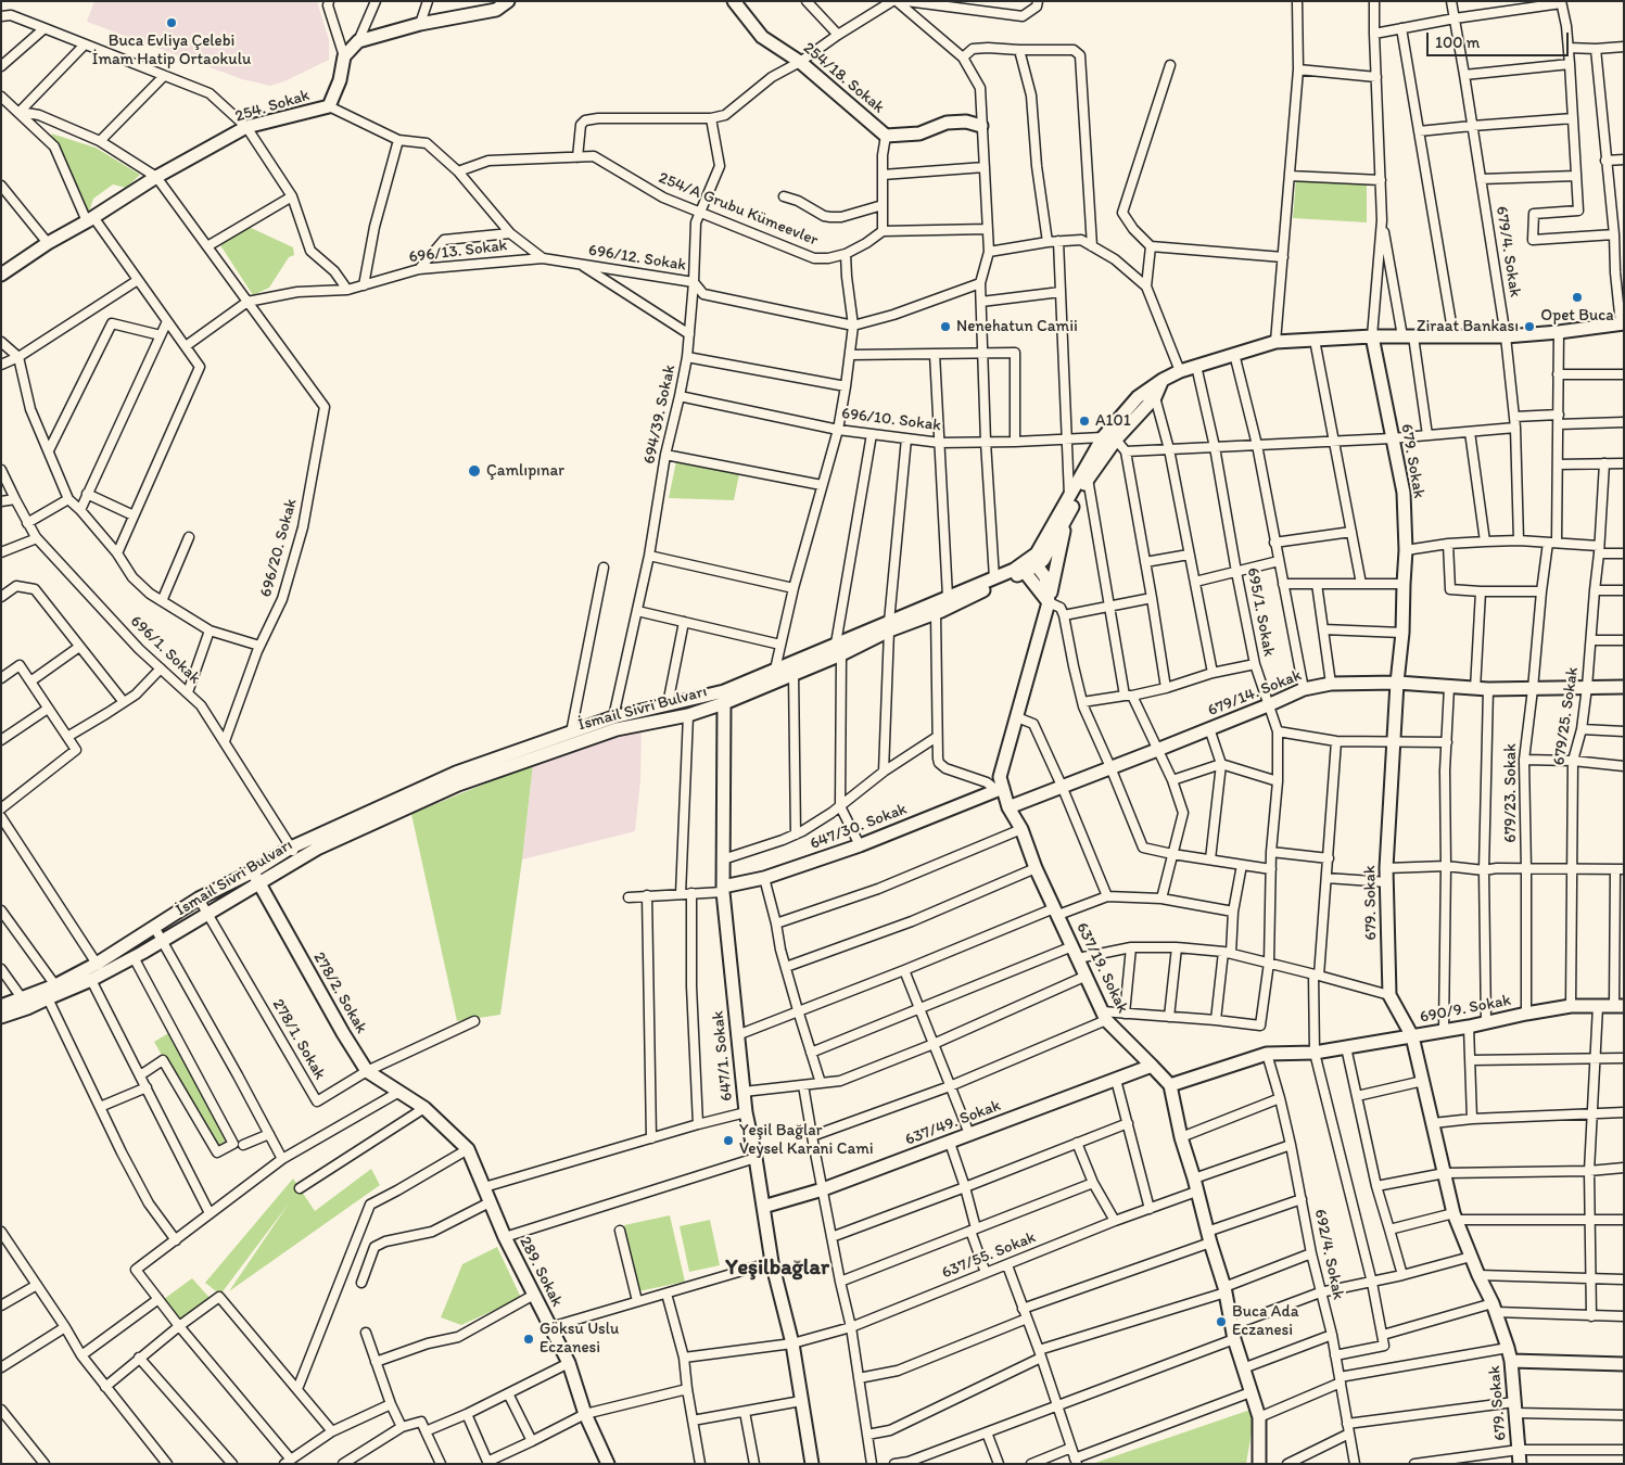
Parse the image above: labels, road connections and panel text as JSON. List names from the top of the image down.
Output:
{
  "streets": {
    "street": [
      "254/18. Sokak",
      "254. Sokak",
      "254/A Grubu Kümeevler",
      "696/13. Sokak",
      "679/4. Sokak",
      "696/12. Sokak",
      "694/39. Sokak",
      "696/10. Sokak",
      "679. Sokak",
      "696/20. Sokak",
      "695/1. Sokak",
      "696/1. Sokak",
      "679/14. Sokak",
      "İsmail Sivri Bulvarı",
      "679/25. Sokak",
      "679/23. Sokak",
      "647/30. Sokak",
      "637/19. Sokak",
      "278/2. Sokak",
      "690/9. Sokak",
      "278/1. Sokak",
      "647/1. Sokak",
      "637/49. Sokak",
      "692/4. Sokak",
      "637/55. Sokak",
      "289. Sokak"
    ]
  },
  "crossings": [
    ["254. Sokak", "696/12. Sokak"],
    ["254. Sokak", "696/20. Sokak"],
    ["254/A Grubu Kümeevler", "696/12. Sokak"],
    ["254/A Grubu Kümeevler", "694/39. Sokak"],
    ["696/13. Sokak", "696/12. Sokak"],
    ["696/13. Sokak", "696/20. Sokak"],
    ["679/4. Sokak", "İsmail Sivri Bulvarı"],
    ["696/12. Sokak", "694/39. Sokak"],
    ["694/39. Sokak", "696/10. Sokak"],
    ["694/39. Sokak", "İsmail Sivri Bulvarı"],
    ["696/10. Sokak", "İsmail Sivri Bulvarı"],
    ["679. Sokak", "679/14. Sokak"],
    ["679. Sokak", "İsmail Sivri Bulvarı"],
    ["679. Sokak", "690/9. Sokak"],
    ["696/20. Sokak", "696/1. Sokak"],
    ["695/1. Sokak", "679/14. Sokak"],
    ["695/1. Sokak", "İsmail Sivri Bulvarı"],
    ["696/1. Sokak", "İsmail Sivri Bulvarı"],
    ["679/14. Sokak", "679/25. Sokak"],
    ["679/14. Sokak", "679/23. Sokak"],
    ["679/14. Sokak", "637/19. Sokak"],
    ["İsmail Sivri Bulvarı", "679/23. Sokak"],
    ["İsmail Sivri Bulvarı", "637/19. Sokak"],
    ["İsmail Sivri Bulvarı", "278/2. Sokak"],
    ["İsmail Sivri Bulvarı", "278/1. Sokak"],
    ["İsmail Sivri Bulvarı", "647/1. Sokak"],
    ["679/25. Sokak", "690/9. Sokak"],
    ["679/23. Sokak", "690/9. Sokak"],
    ["647/30. Sokak", "637/19. Sokak"],
    ["647/30. Sokak", "647/1. Sokak"],
    ["637/19. Sokak", "690/9. Sokak"],
    ["637/19. Sokak", "637/49. Sokak"],
    ["278/2. Sokak", "278/1. Sokak"],
    ["278/2. Sokak", "289. Sokak"],
    ["690/9. Sokak", "692/4. Sokak"],
    ["647/1. Sokak", "637/49. Sokak"],
    ["647/1. Sokak", "637/55. Sokak"],
    ["692/4. Sokak", "637/55. Sokak"]
  ],
  "districts": ["Yeşilbağlar"],
  "places": [
    "Buca Evliya Çelebi İmam Hatip Ortaokulu",
    "Opet Buca",
    "Nenehatun Camii",
    "Ziraat Bankası",
    "A101",
    "Çamlıpınar",
    "Yeşil Bağlar Veysel Karani Cami",
    "Buca Ada Eczanesi",
    "Göksu Uslu Eczanesi"
  ],
  "scale_bar": "100 m"
}
